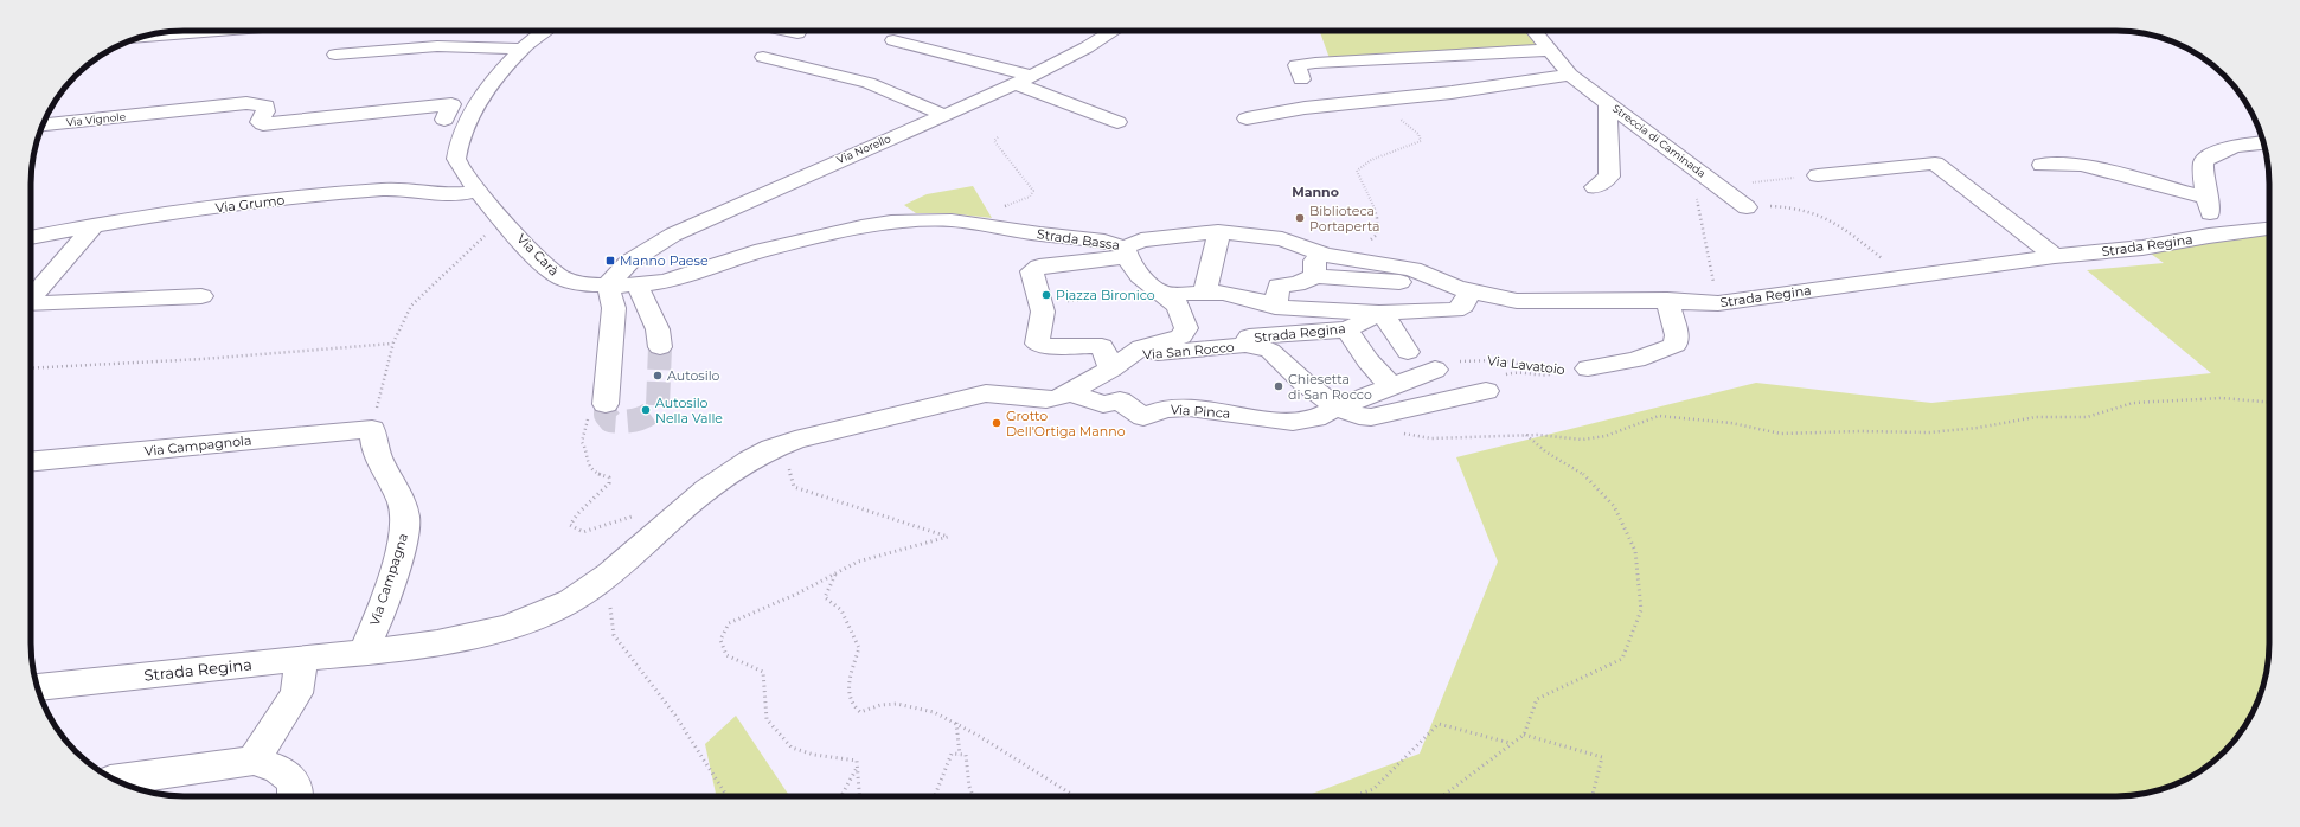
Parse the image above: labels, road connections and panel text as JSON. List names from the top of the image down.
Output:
{
  "streets": {
    "street": [
      "Via Vignole",
      "Streccia di Caminada",
      "Via Norello",
      "Via Grumo",
      "Strada Bassa",
      "Strada Regina",
      "Via Carà",
      "Via San Rocco",
      "Via Pinca",
      "Via Campagnola",
      "Via Campagna"
    ],
    "path": ["Via Lavatoio"]
  },
  "crossings": [
    ["Via Norello", "Via Carà"],
    ["Via Grumo", "Via Carà"],
    ["Strada Bassa", "Strada Regina"],
    ["Strada Bassa", "Via Carà"],
    ["Strada Bassa", "Via San Rocco"],
    ["Strada Regina", "Via San Rocco"],
    ["Strada Regina", "Via Pinca"],
    ["Strada Regina", "Via Campagna"],
    ["Via San Rocco", "Via Pinca"],
    ["Via Campagnola", "Via Campagna"]
  ],
  "districts": ["Manno"],
  "places": {
    "other": [
      "Biblioteca Portaperta",
      "Piazza Bironico",
      "Autosilo",
      "Chiesetta di San Rocco",
      "Autosilo Nella Valle",
      "Grotto Dell'Ortiga Manno"
    ],
    "transit": ["Manno Paese"]
  }
}
